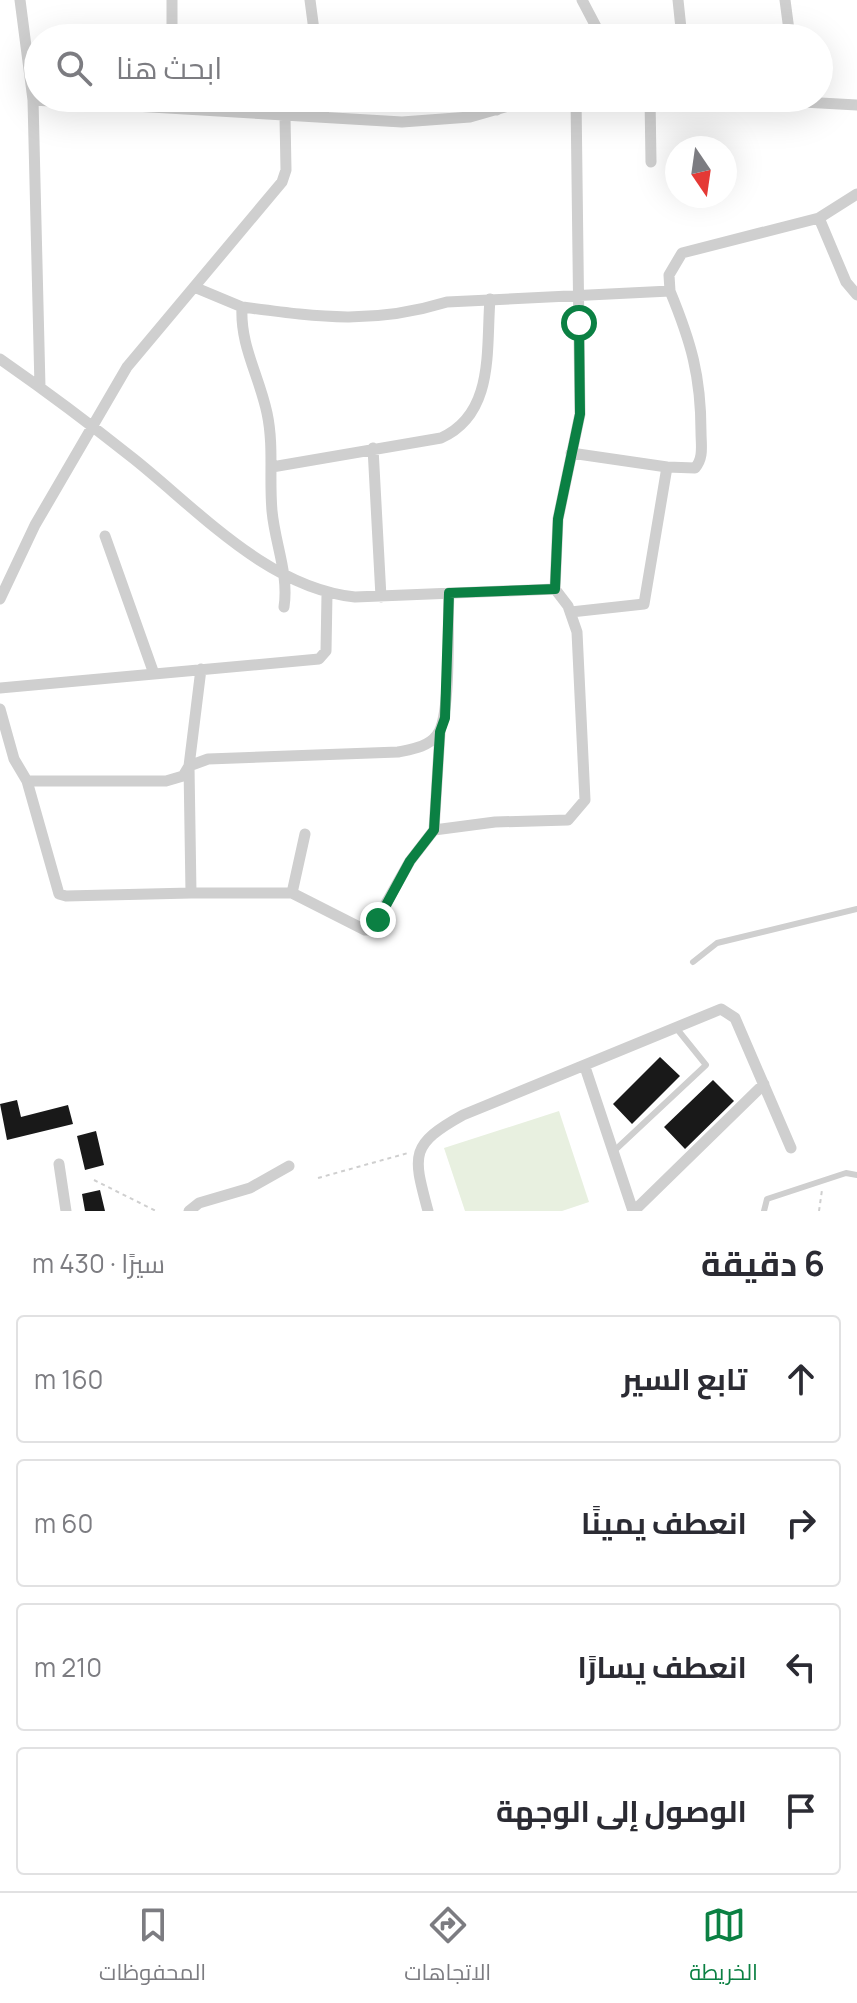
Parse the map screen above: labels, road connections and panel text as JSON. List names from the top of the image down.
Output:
{
  "north": "bottom",
  "page": {
    "search": "ابحث هنا",
    "heading": ["6 دقيقة", "سيرًا · 430 m"],
    "list": [
      ["تابع السير", "160 m"],
      ["انعطف يمينًا", "60 m"],
      ["انعطف يسارًا", "210 m"],
      "الوصول إلى الوجهة"
    ],
    "nav": ["الخريطة", "الاتجاهات", "المحفوظات"]
  }
}
